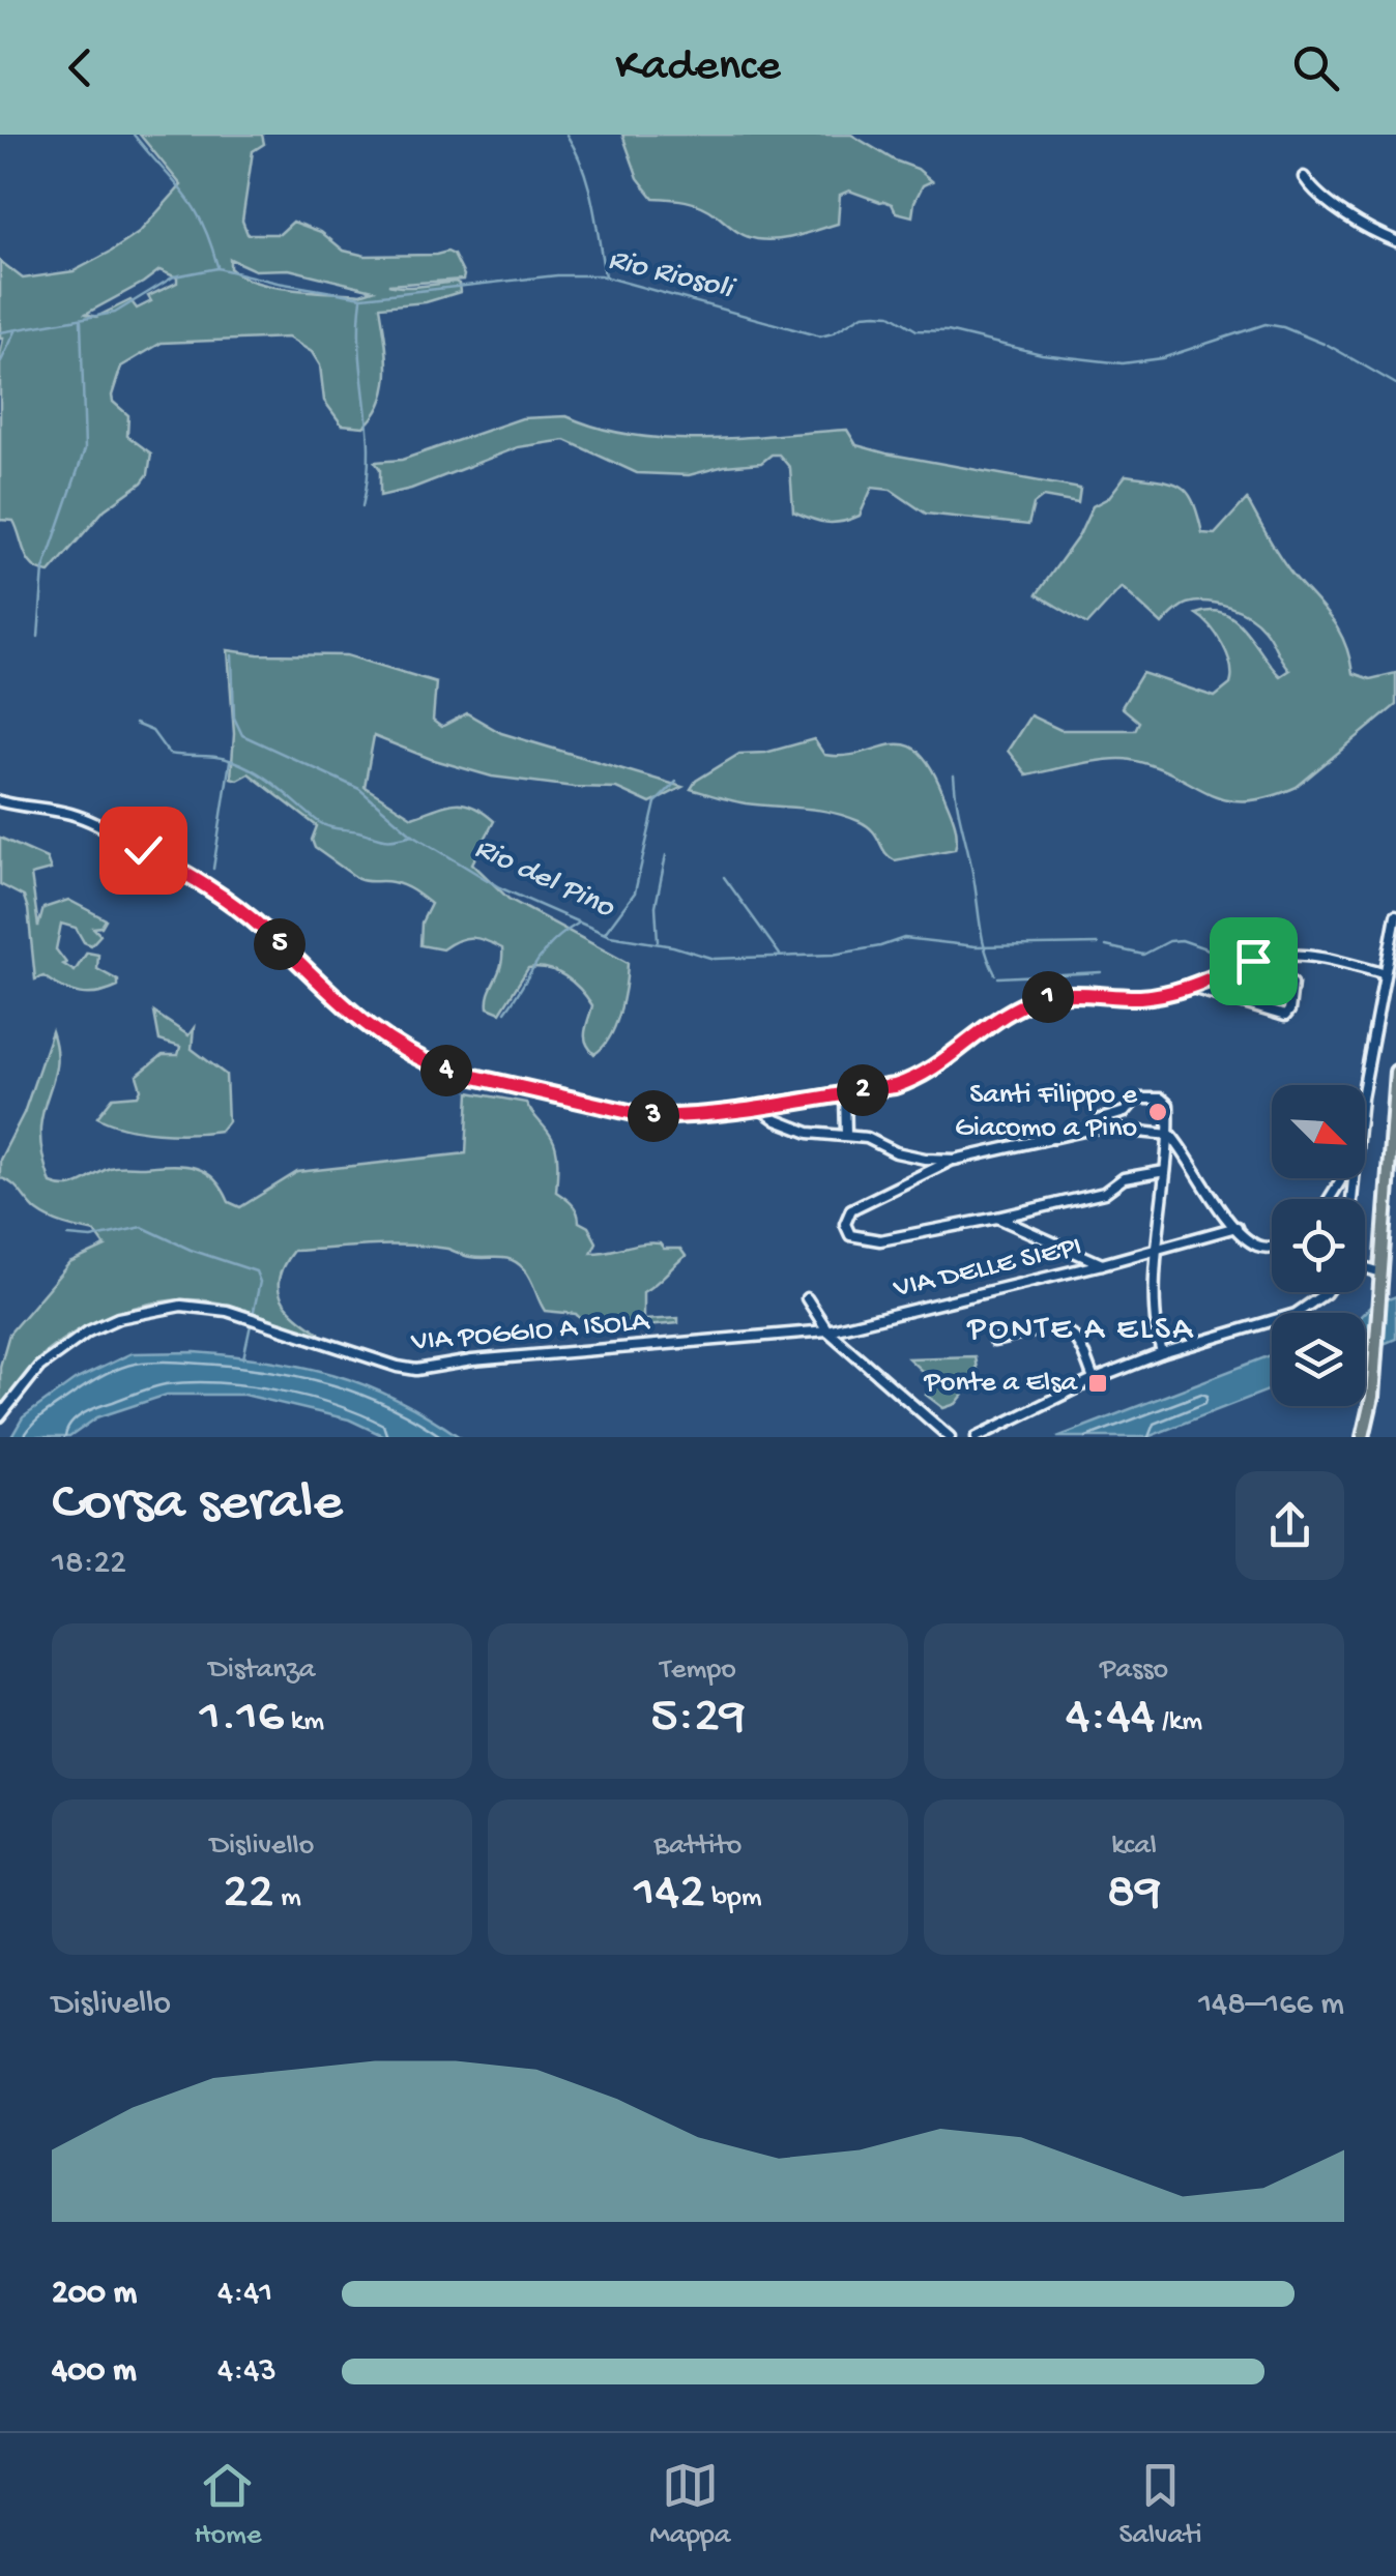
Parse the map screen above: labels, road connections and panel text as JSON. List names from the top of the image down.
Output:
{
  "streets": {
    "street": ["VIA DELLE SIEPI", "VIA POGGIO A ISOLA"]
  },
  "crossings": [
    ["VIA DELLE SIEPI", "VIA POGGIO A ISOLA"]
  ],
  "districts": ["PONTE A ELSA"],
  "water": ["Rio Riosoli", "Rio del Pino"],
  "places": {
    "other": ["Santi Filippo e Giacomo a Pino"],
    "transit": ["Ponte a Elsa"]
  },
  "north": "bottom right",
  "page": {
    "header": "Kadence",
    "pins": [
      "5",
      "1",
      "4",
      "2",
      "3"
    ],
    "heading": ["Corsa serale", "18:22"],
    "stats": [
      ["Distanza", "1.16 km"],
      ["Tempo", "5:29"],
      ["Passo", "4:44 /km"],
      ["Dislivello", "22 m"],
      ["Battito", "142 bpm"],
      ["kcal", "89"]
    ],
    "chart": ["Dislivello", "148–166 m"],
    "list": [
      {
        "name": "200 m",
        "note": "4:41"
      },
      {
        "name": "400 m",
        "note": "4:43"
      }
    ],
    "tabs": ["Home", "Mappa", "Salvati"]
  }
}
